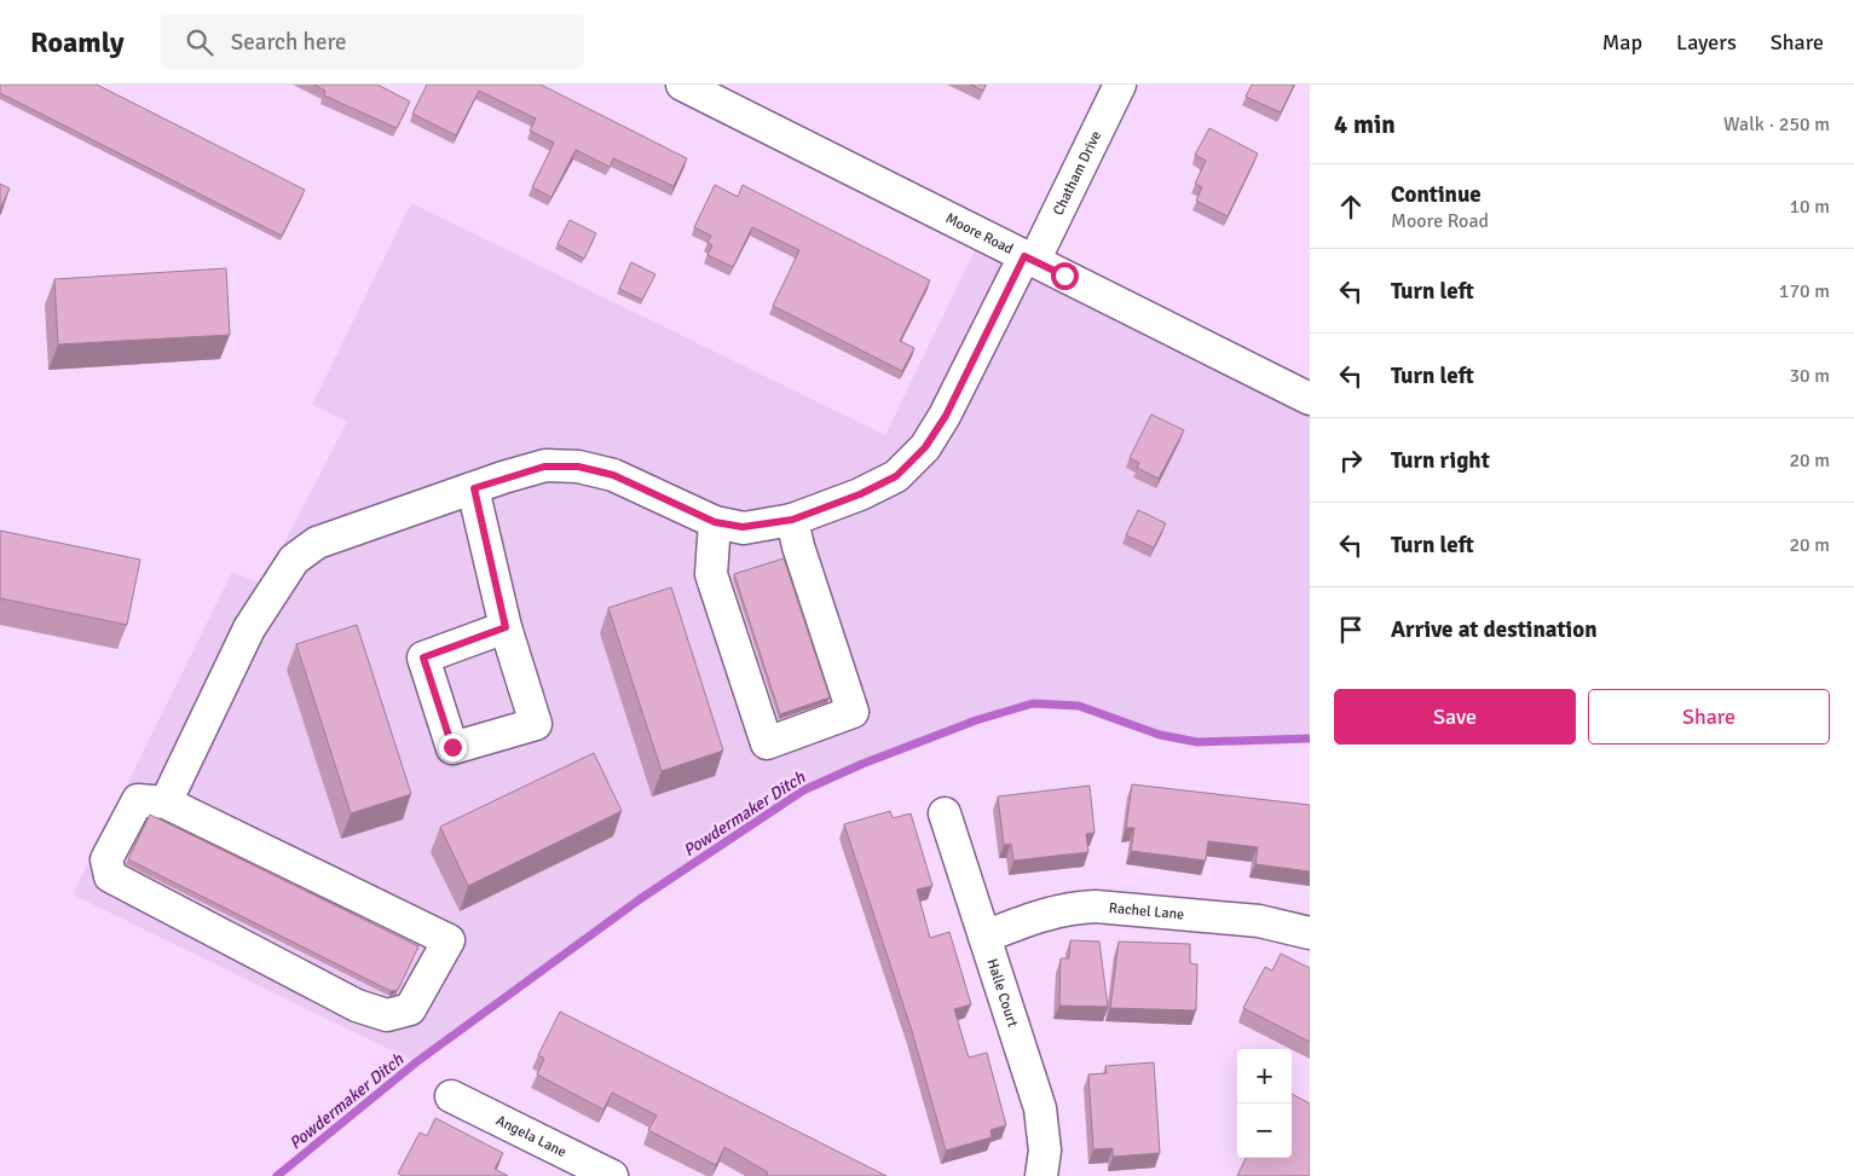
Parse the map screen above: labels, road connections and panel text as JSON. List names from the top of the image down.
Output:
{
  "streets": {
    "street": [
      "Chatham Drive",
      "Moore Road",
      "Rachel Lane",
      "Halle Court",
      "Angela Lane"
    ]
  },
  "crossings": [
    ["Chatham Drive", "Moore Road"],
    ["Rachel Lane", "Halle Court"]
  ],
  "water": ["Powdermaker Ditch"],
  "page": {
    "header": "Roamly",
    "search": "Search here",
    "nav": ["Map", "Layers", "Share"],
    "heading": ["4 min", "Walk · 250 m"],
    "list": [
      ["Continue", "Moore Road", "10 m"],
      ["Turn left", "170 m"],
      ["Turn left", "30 m"],
      ["Turn right", "20 m"],
      ["Turn left", "20 m"],
      "Arrive at destination"
    ],
    "buttons": ["Save", "Share"],
    "map_buttons": ["+", "−"]
  }
}
